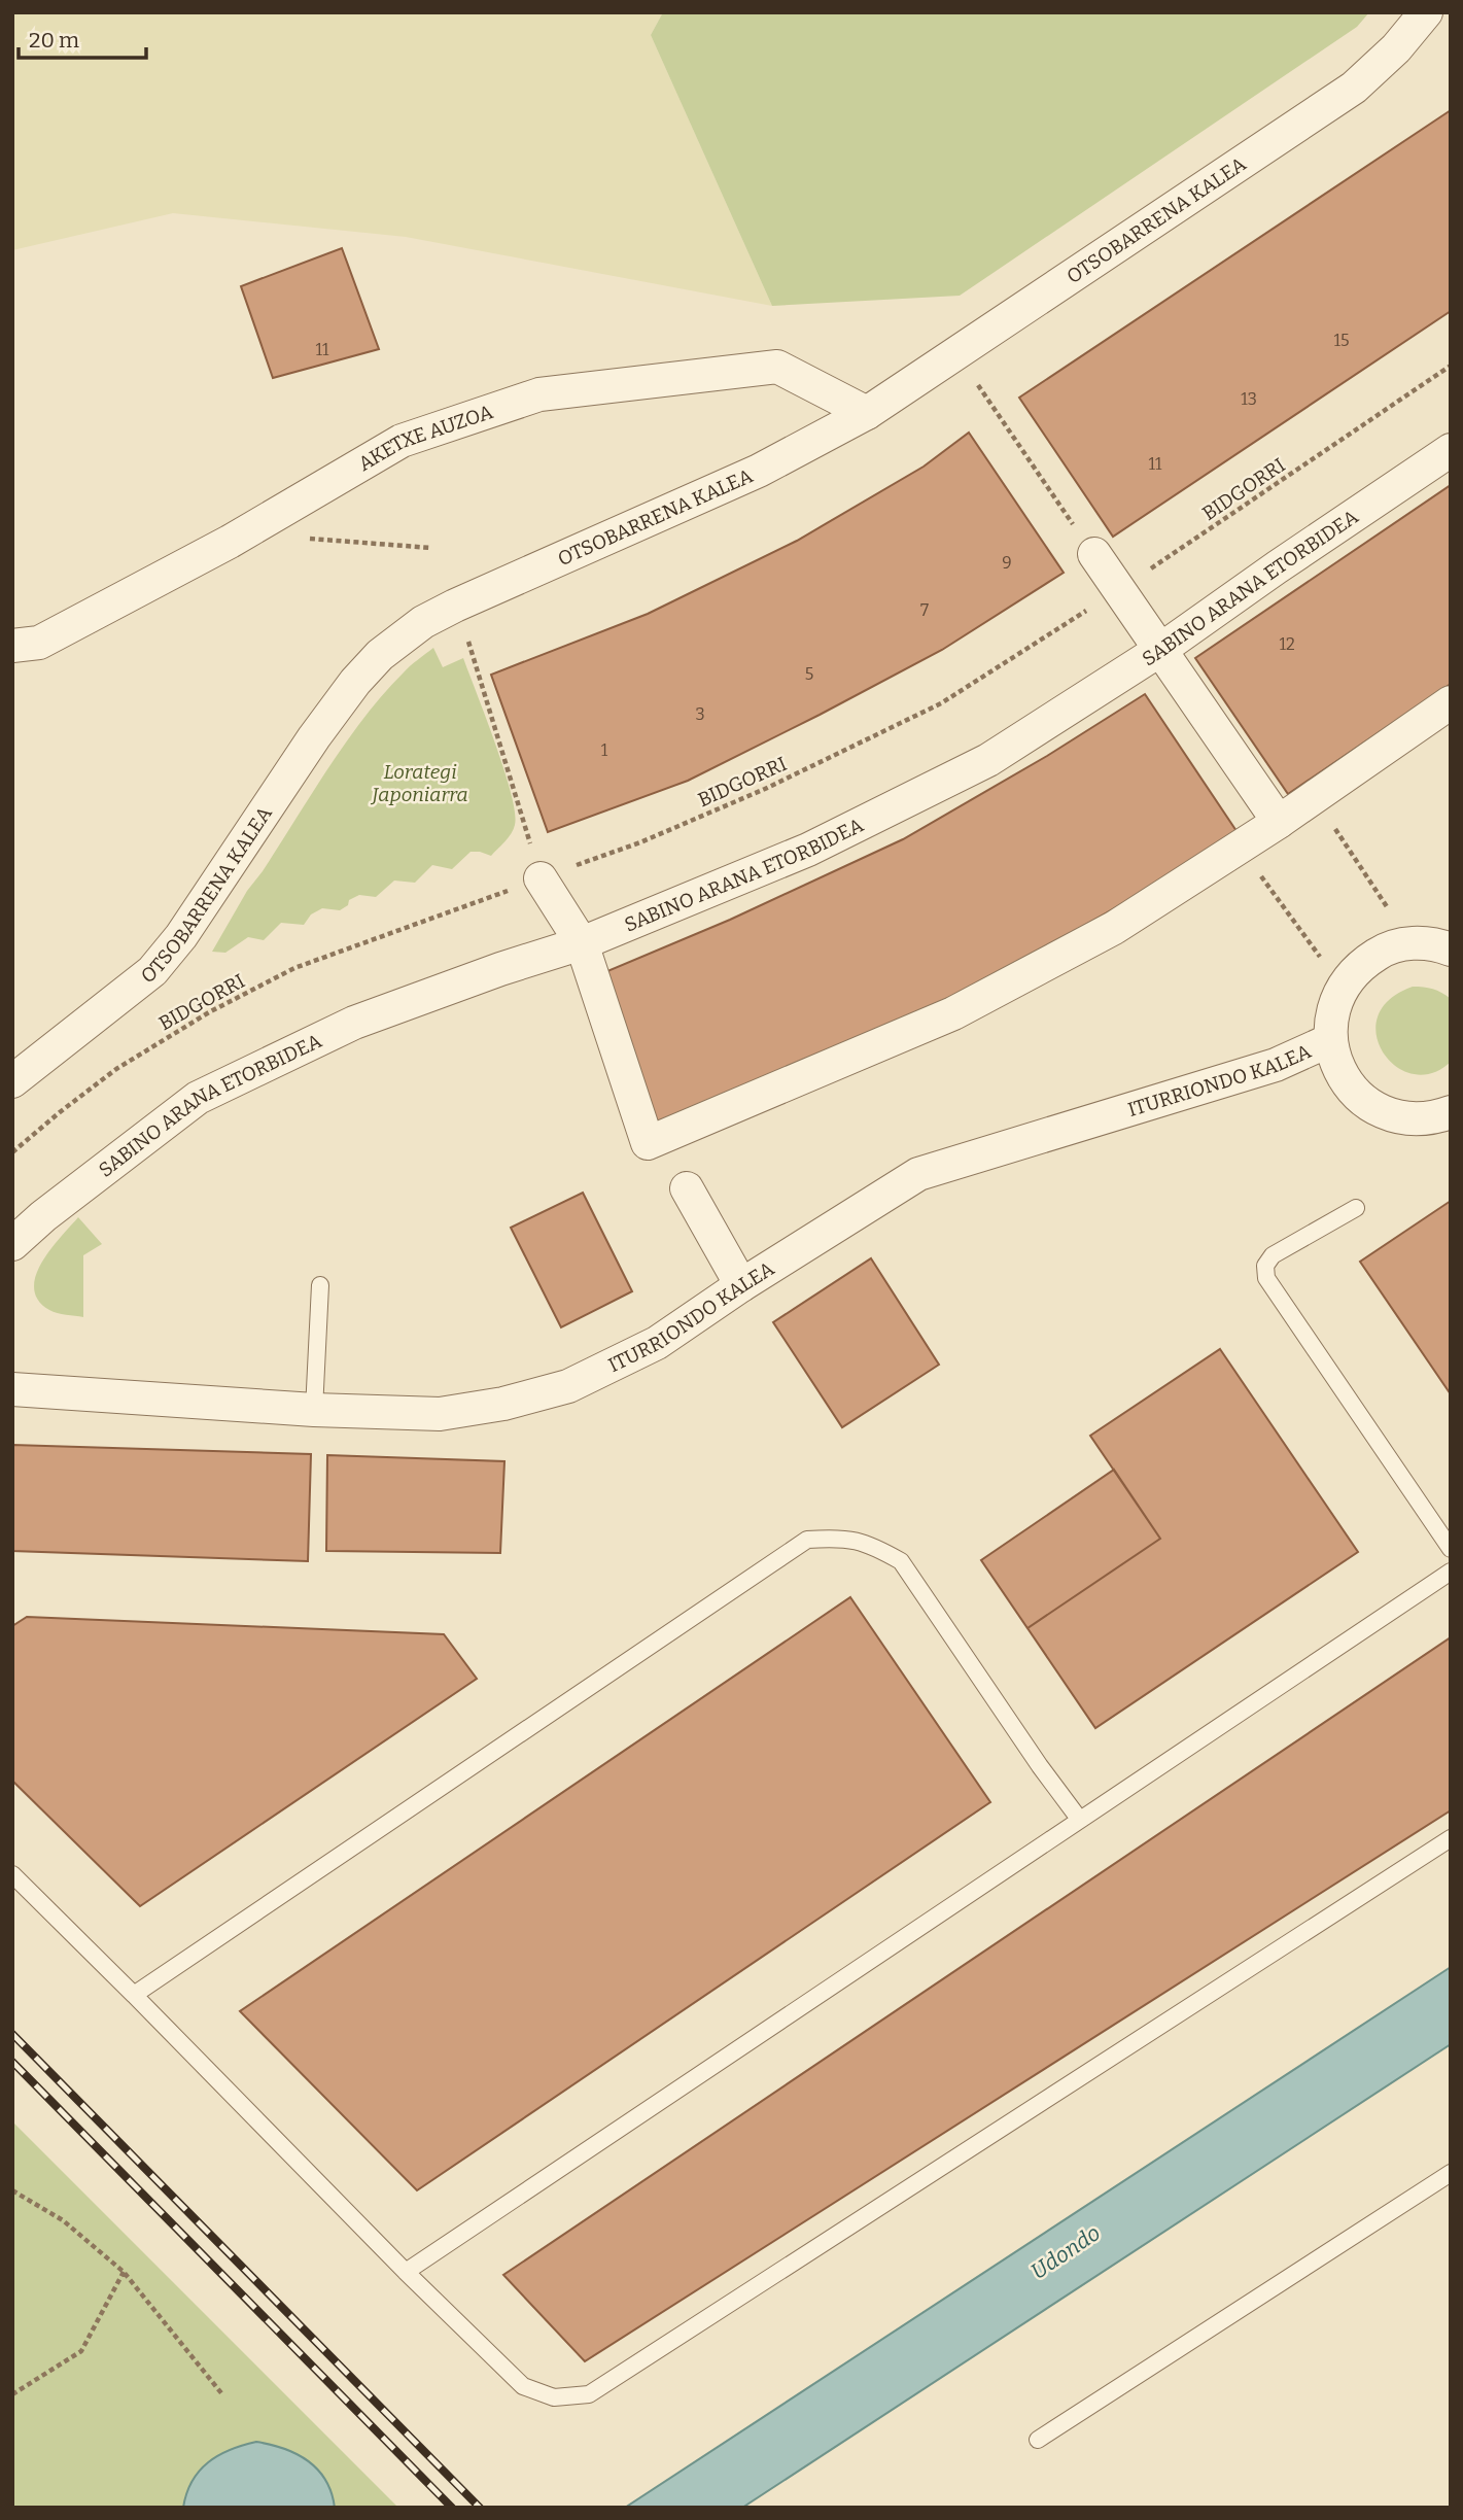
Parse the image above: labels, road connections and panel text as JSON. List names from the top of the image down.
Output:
{
  "streets": {
    "street": [
      "OTSOBARRENA KALEA",
      "AKETXE AUZOA",
      "SABINO ARANA ETORBIDEA",
      "ITURRIONDO KALEA"
    ],
    "path": ["BIDGORRI"]
  },
  "crossings": [
    ["OTSOBARRENA KALEA", "AKETXE AUZOA"]
  ],
  "water": ["Udondo"],
  "parks": ["Lorategi Japoniarra"],
  "house_numbers": [
    "15",
    "11",
    "13",
    "11",
    "9",
    "7",
    "12",
    "5",
    "3",
    "1"
  ],
  "scale_bar": "20 m"
}
